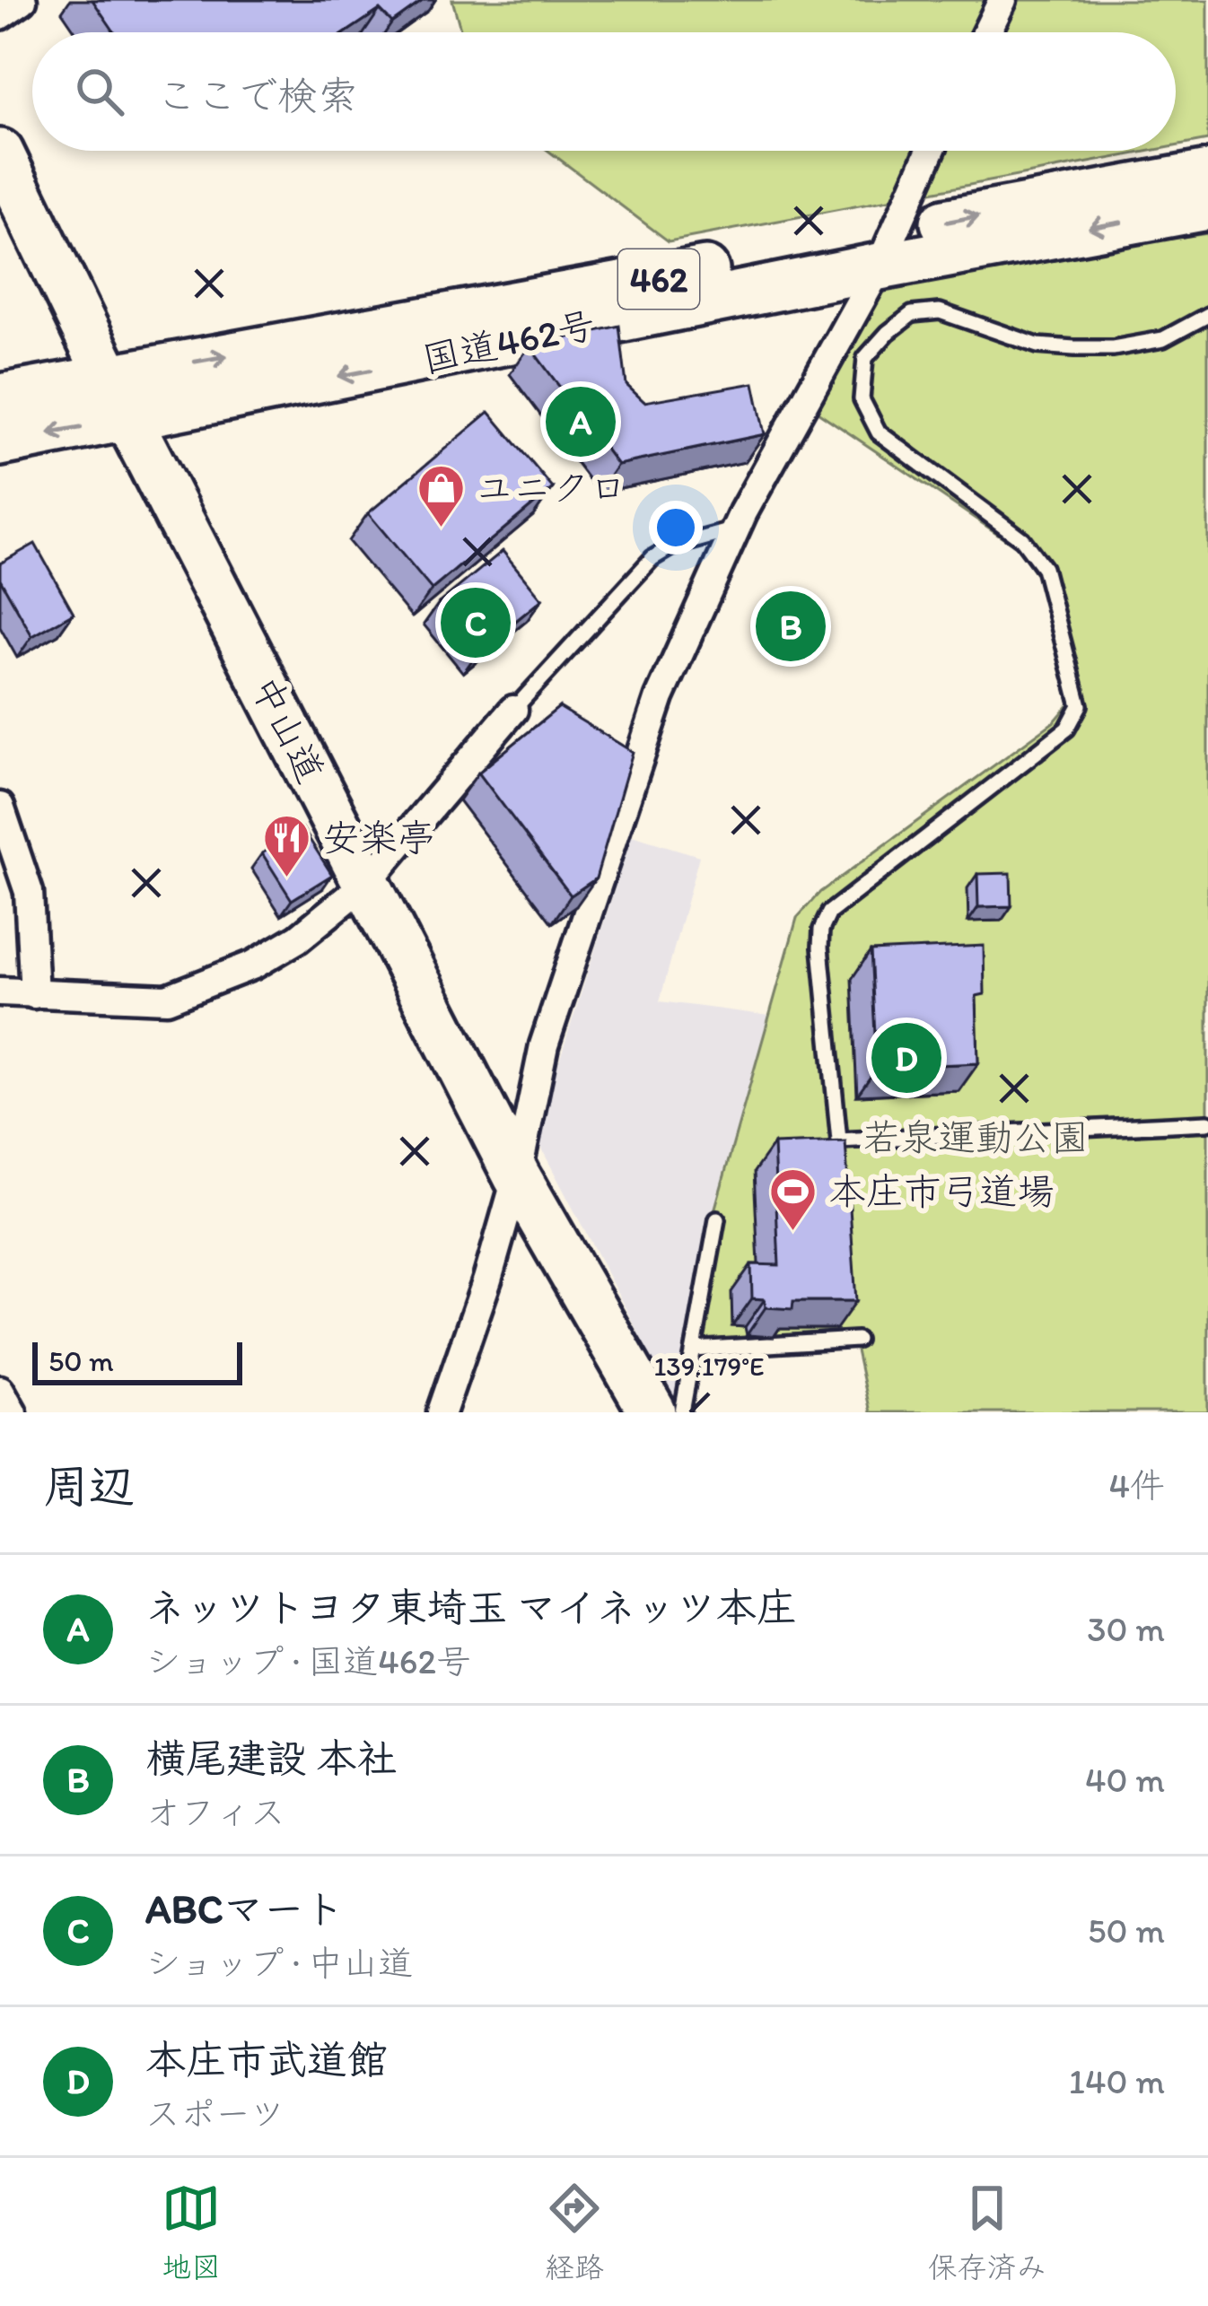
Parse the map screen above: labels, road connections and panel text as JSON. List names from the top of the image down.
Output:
{
  "streets": {
    "highway": ["462", "国道462号", "中山道"]
  },
  "crossings": [
    ["国道462号", "中山道"]
  ],
  "parks": ["若泉運動公園"],
  "places": {
    "shop": ["ユニクロ"],
    "restaurant": ["安楽亭"],
    "sports": ["本庄市弓道場"]
  },
  "scale_bar": "50 m",
  "page": {
    "search": "ここで検索",
    "pins": [
      "A",
      "C",
      "B",
      "D"
    ],
    "scale": "50 m",
    "heading": ["周辺", "4件"],
    "list": [
      {
        "mark": "A",
        "name": "ネッツトヨタ東埼玉 マイネッツ本庄",
        "note": "ショップ · 国道462号",
        "value": "30 m"
      },
      {
        "mark": "B",
        "name": "横尾建設 本社",
        "note": "オフィス",
        "value": "40 m"
      },
      {
        "mark": "C",
        "name": "ABCマート",
        "note": "ショップ · 中山道",
        "value": "50 m"
      },
      {
        "mark": "D",
        "name": "本庄市武道館",
        "note": "スポーツ",
        "value": "140 m"
      }
    ],
    "nav": ["地図", "経路", "保存済み"]
  },
  "coordinates": ["139.179°E"]
}
